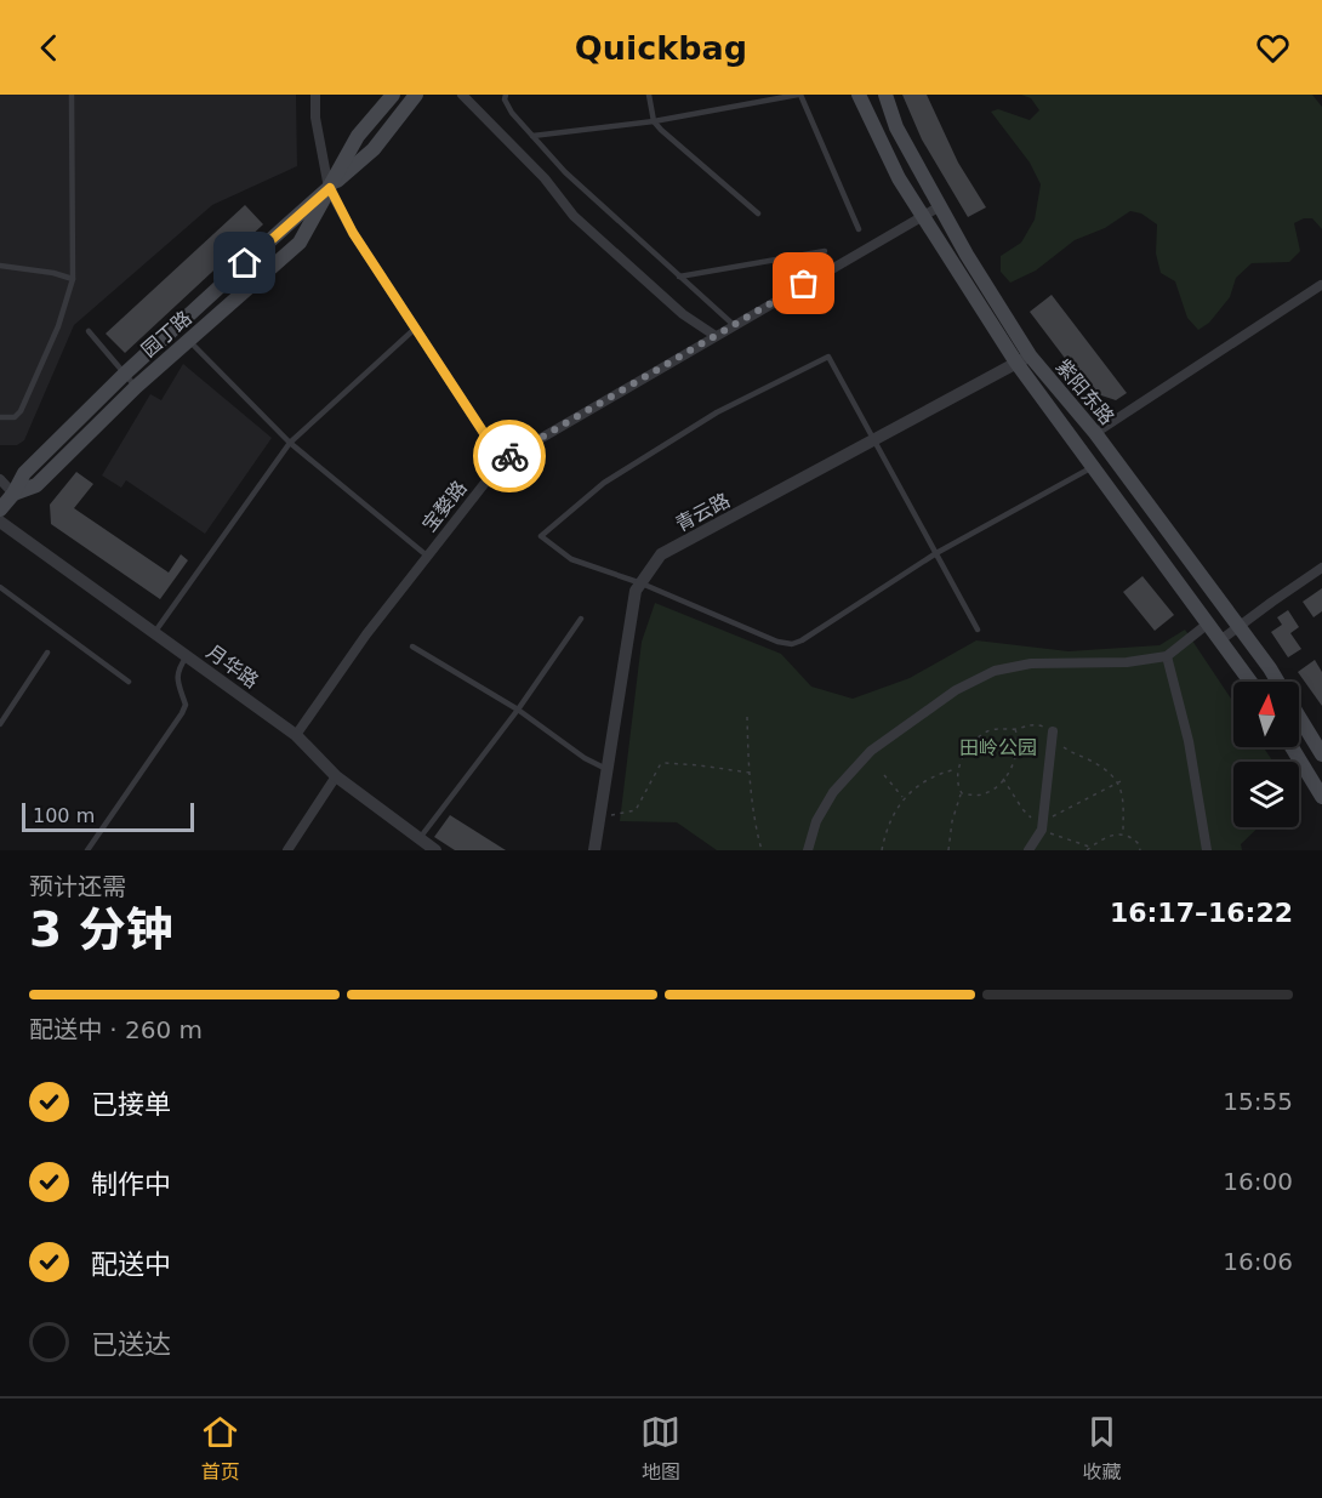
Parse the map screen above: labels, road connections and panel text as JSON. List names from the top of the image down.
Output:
{
  "streets": {
    "main road": ["园丁路", "紫阳东路"],
    "street": ["宝婺路", "青云路", "月华路"]
  },
  "crossings": [
    ["紫阳东路", "宝婺路"],
    ["紫阳东路", "青云路"],
    ["宝婺路", "月华路"]
  ],
  "parks": ["田岭公园"],
  "scale_bar": "100 m",
  "north": "top",
  "page": {
    "header": "Quickbag",
    "scale": "100 m",
    "heading": ["3 分钟", "预计还需", "16:17–16:22"],
    "bar": "配送中 · 260 m",
    "list": [
      ["已接单", "15:55"],
      ["制作中", "16:00"],
      ["配送中", "16:06"],
      "已送达"
    ],
    "tabs": ["首页", "地图", "收藏"]
  }
}
